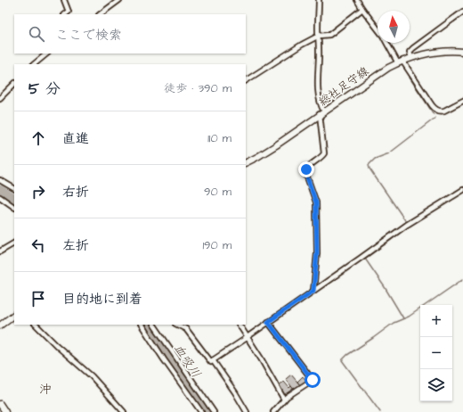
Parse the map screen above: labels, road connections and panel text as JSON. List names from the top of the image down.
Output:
{
  "streets": {
    "main road": ["総社足守線"]
  },
  "districts": ["沖"],
  "water": ["血吸川"],
  "north": "top",
  "page": {
    "search": "ここで検索",
    "heading": ["5 分", "徒歩 · 390 m"],
    "list": [
      ["直進", "110 m"],
      ["右折", "90 m"],
      ["左折", "190 m"],
      "目的地に到着"
    ],
    "map_buttons": ["+", "−"]
  }
}
